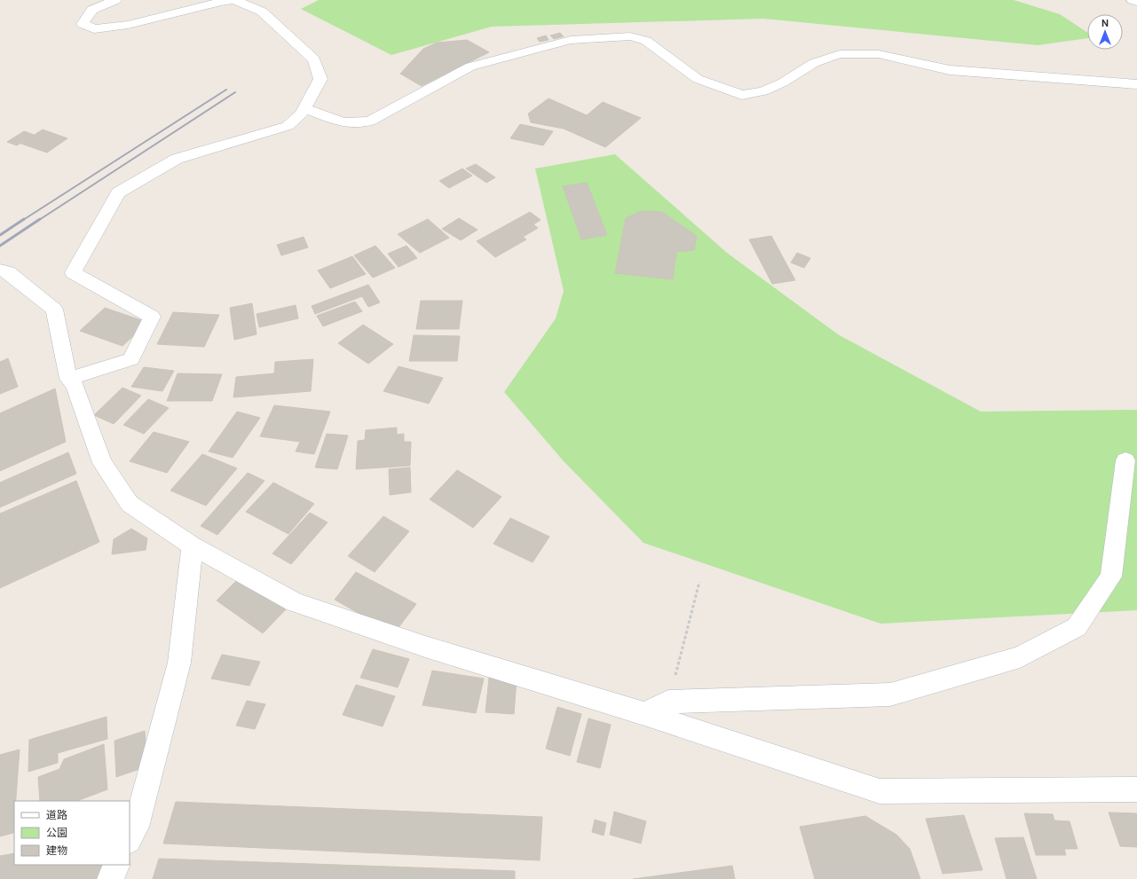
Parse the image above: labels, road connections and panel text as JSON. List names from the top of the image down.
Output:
{
  "legend": ["道路", "公園", "建物"],
  "north": "top"
}
